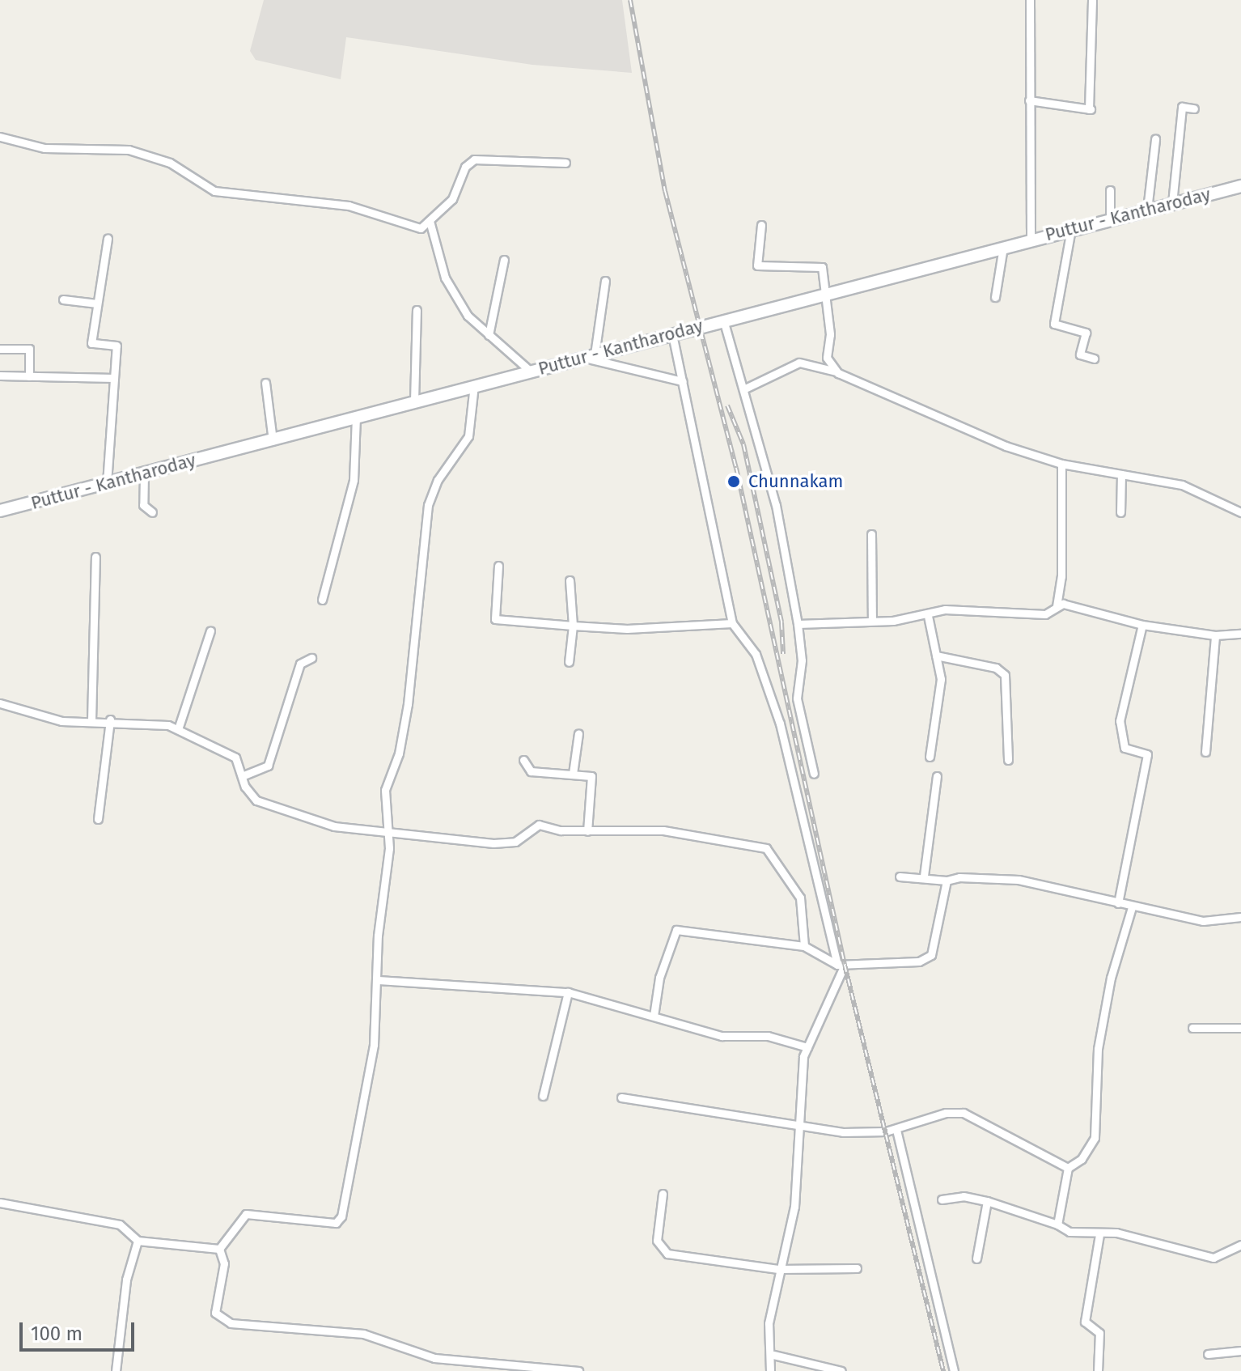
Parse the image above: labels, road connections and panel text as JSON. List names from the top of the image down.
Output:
{
  "streets": {
    "main road": ["Puttur - Kantharoday"]
  },
  "places": ["Chunnakam"],
  "scale_bar": "100 m"
}
